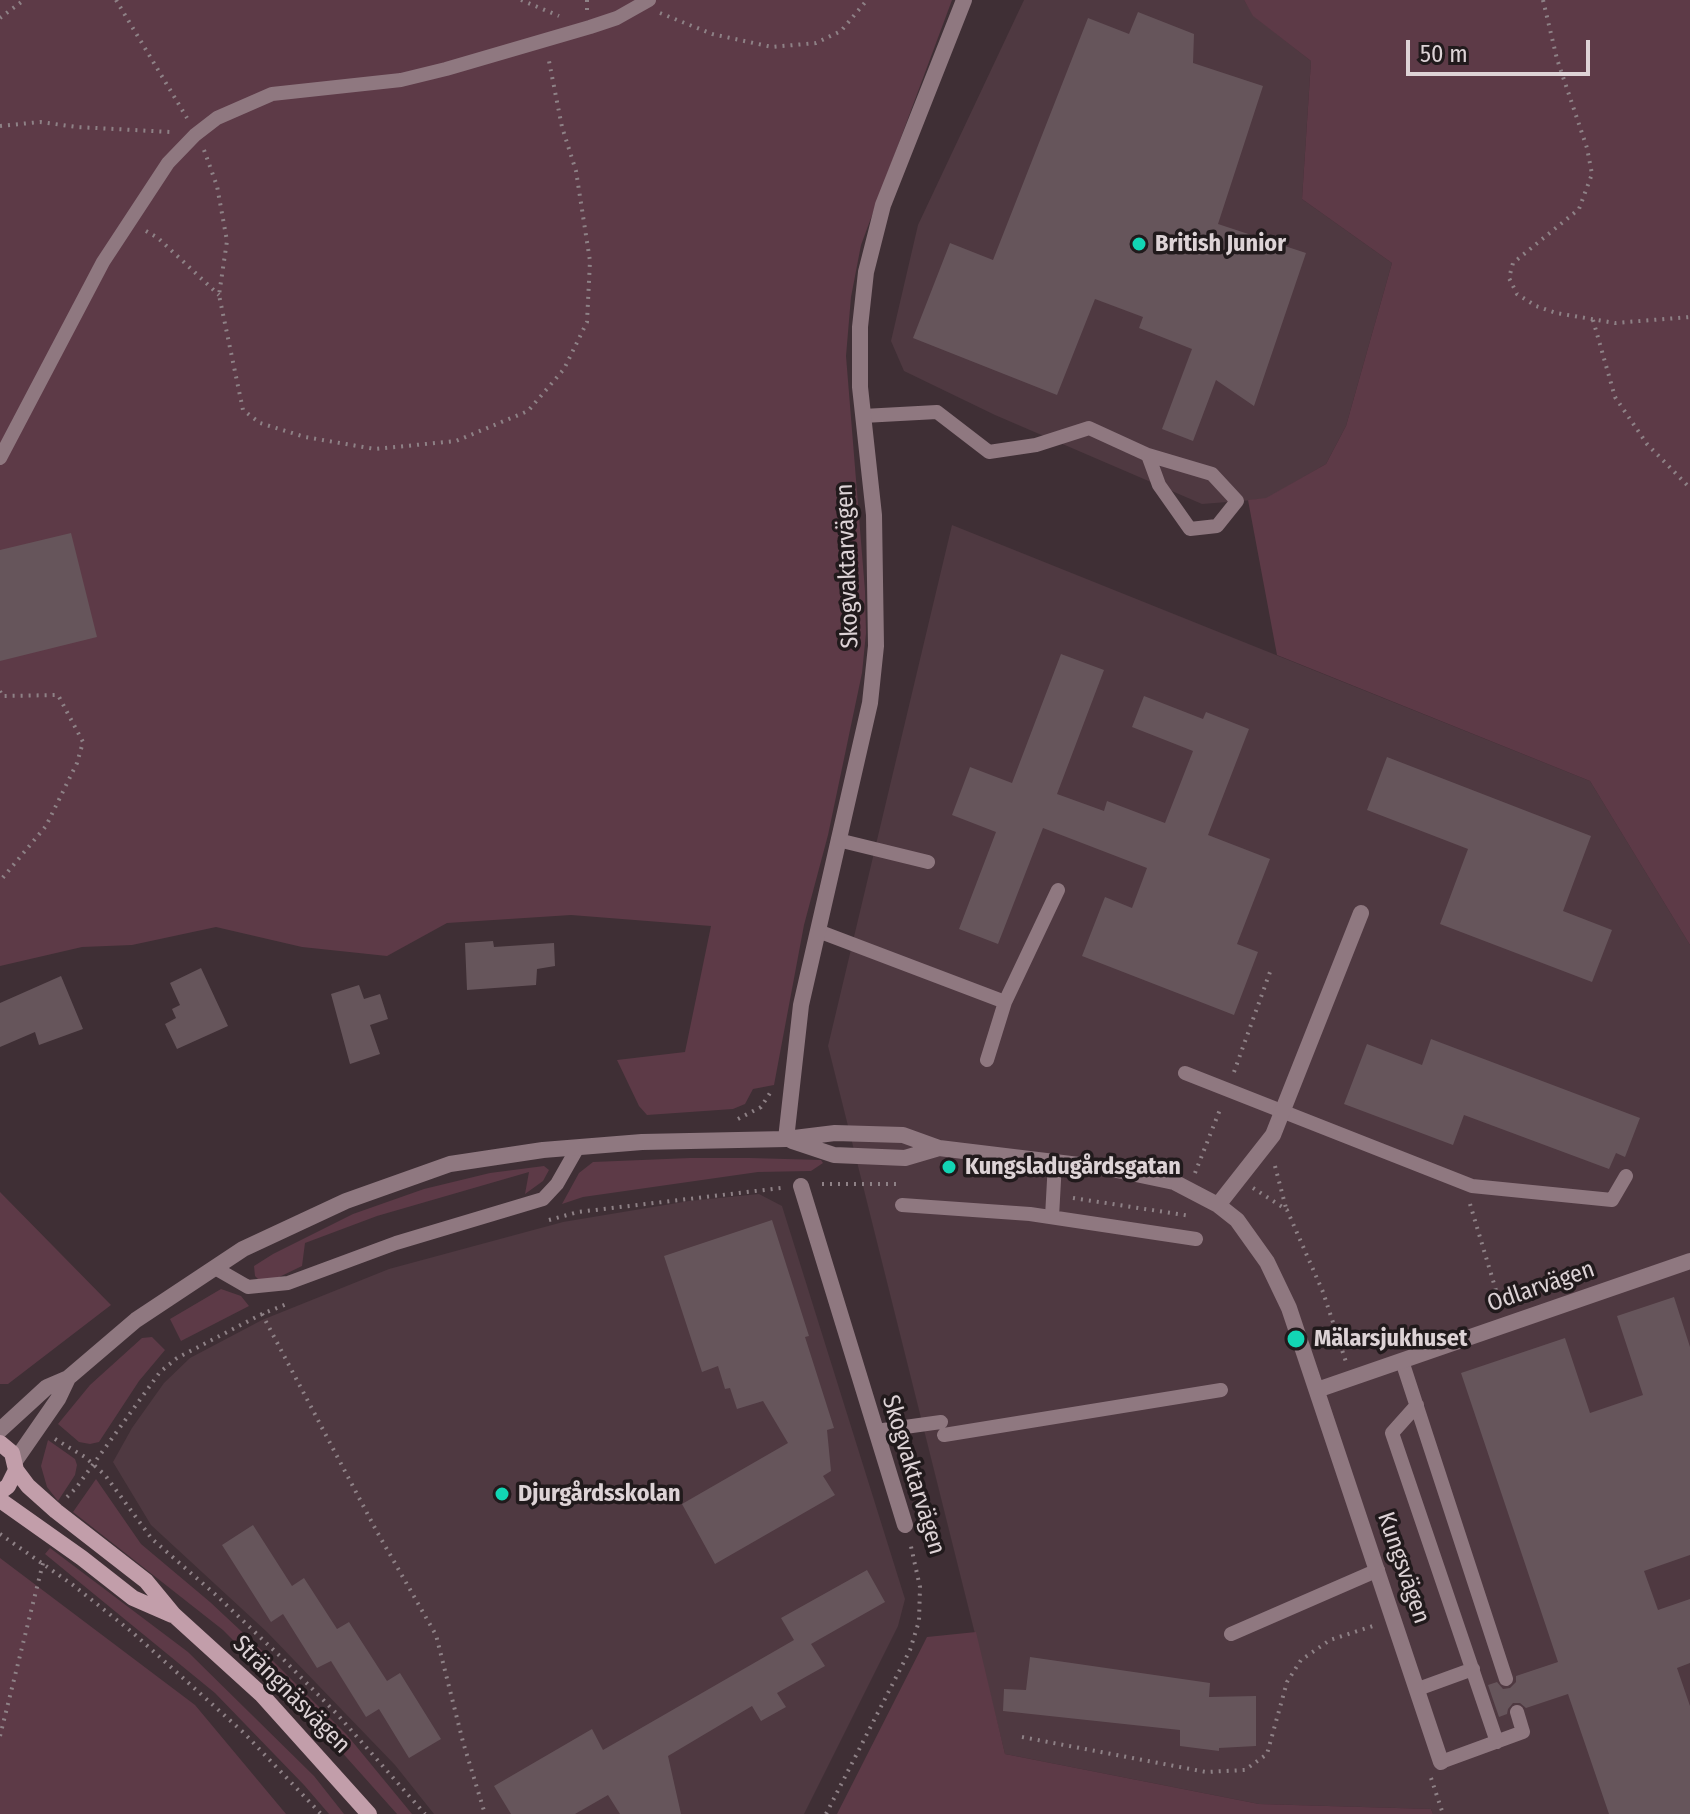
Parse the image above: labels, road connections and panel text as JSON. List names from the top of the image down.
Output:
{
  "streets": {
    "main road": ["Strängnäsvägen"],
    "street": ["Skogvaktarvägen", "Odlarvägen", "Kungsvägen"]
  },
  "crossings": [
    ["Odlarvägen", "Kungsvägen"]
  ],
  "places": [
    "British Junior",
    "Kungsladugårdsgatan",
    "Mälarsjukhuset",
    "Djurgårdsskolan"
  ],
  "scale_bar": "50 m"
}
